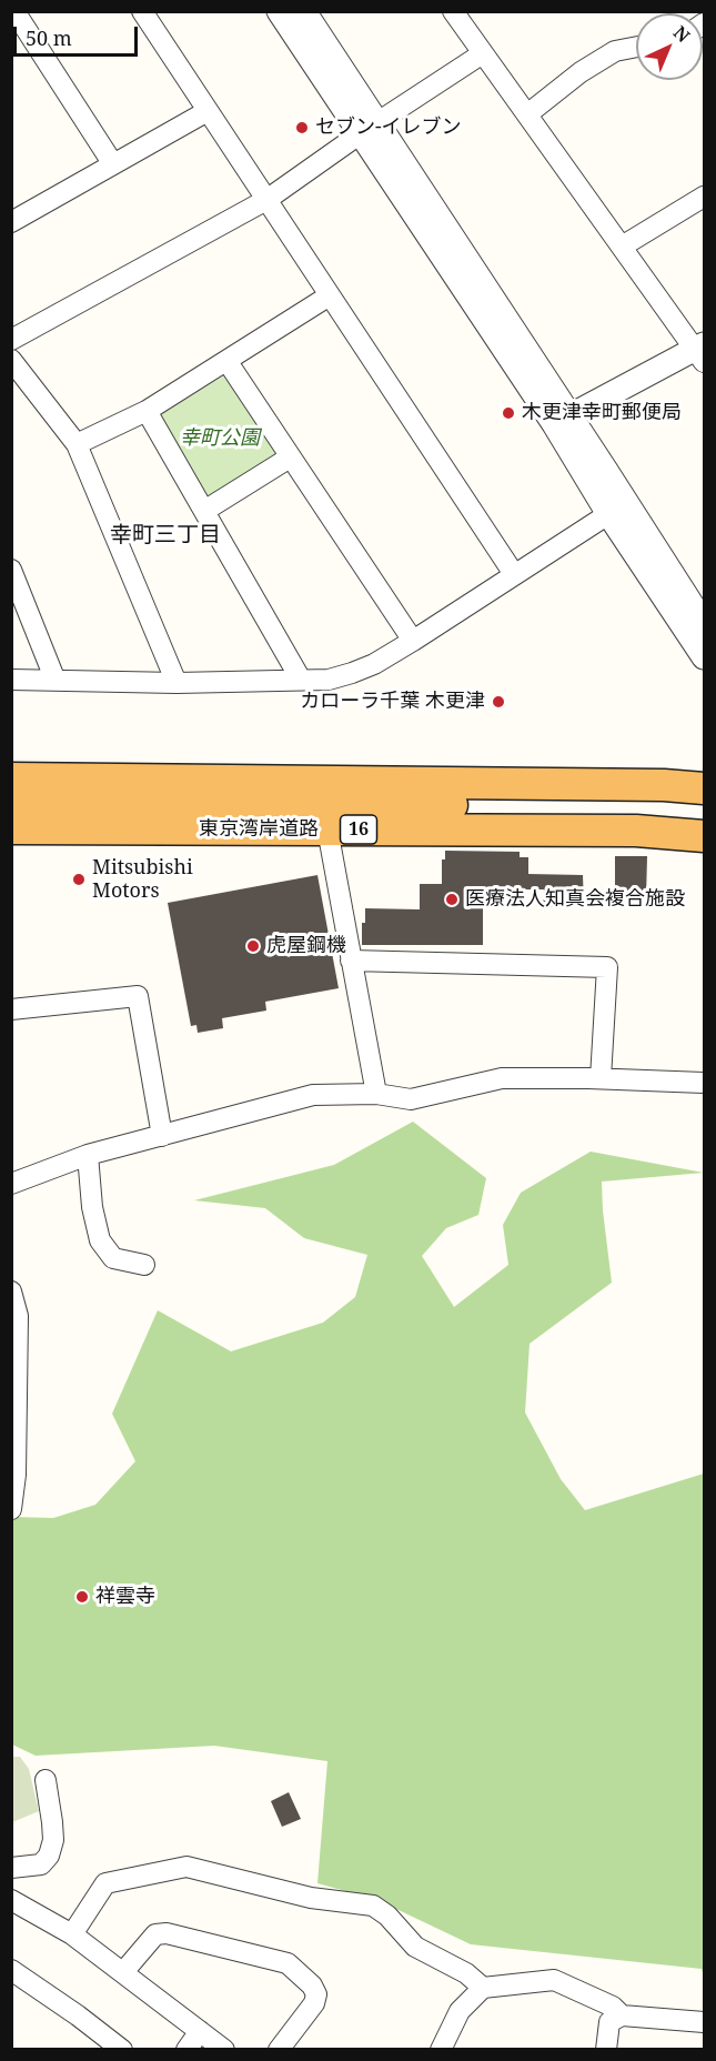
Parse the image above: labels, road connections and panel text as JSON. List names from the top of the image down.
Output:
{
  "streets": {
    "highway": ["東京湾岸道路", "16"]
  },
  "districts": ["幸町三丁目"],
  "parks": ["幸町公園"],
  "places": [
    "セブン-イレブン",
    "木更津幸町郵便局",
    "カローラ千葉 木更津",
    "Mitsubishi Motors",
    "医療法人知真会複合施設",
    "虎屋鋼機",
    "祥雲寺"
  ],
  "scale_bar": "50 m",
  "north": "top right"
}
